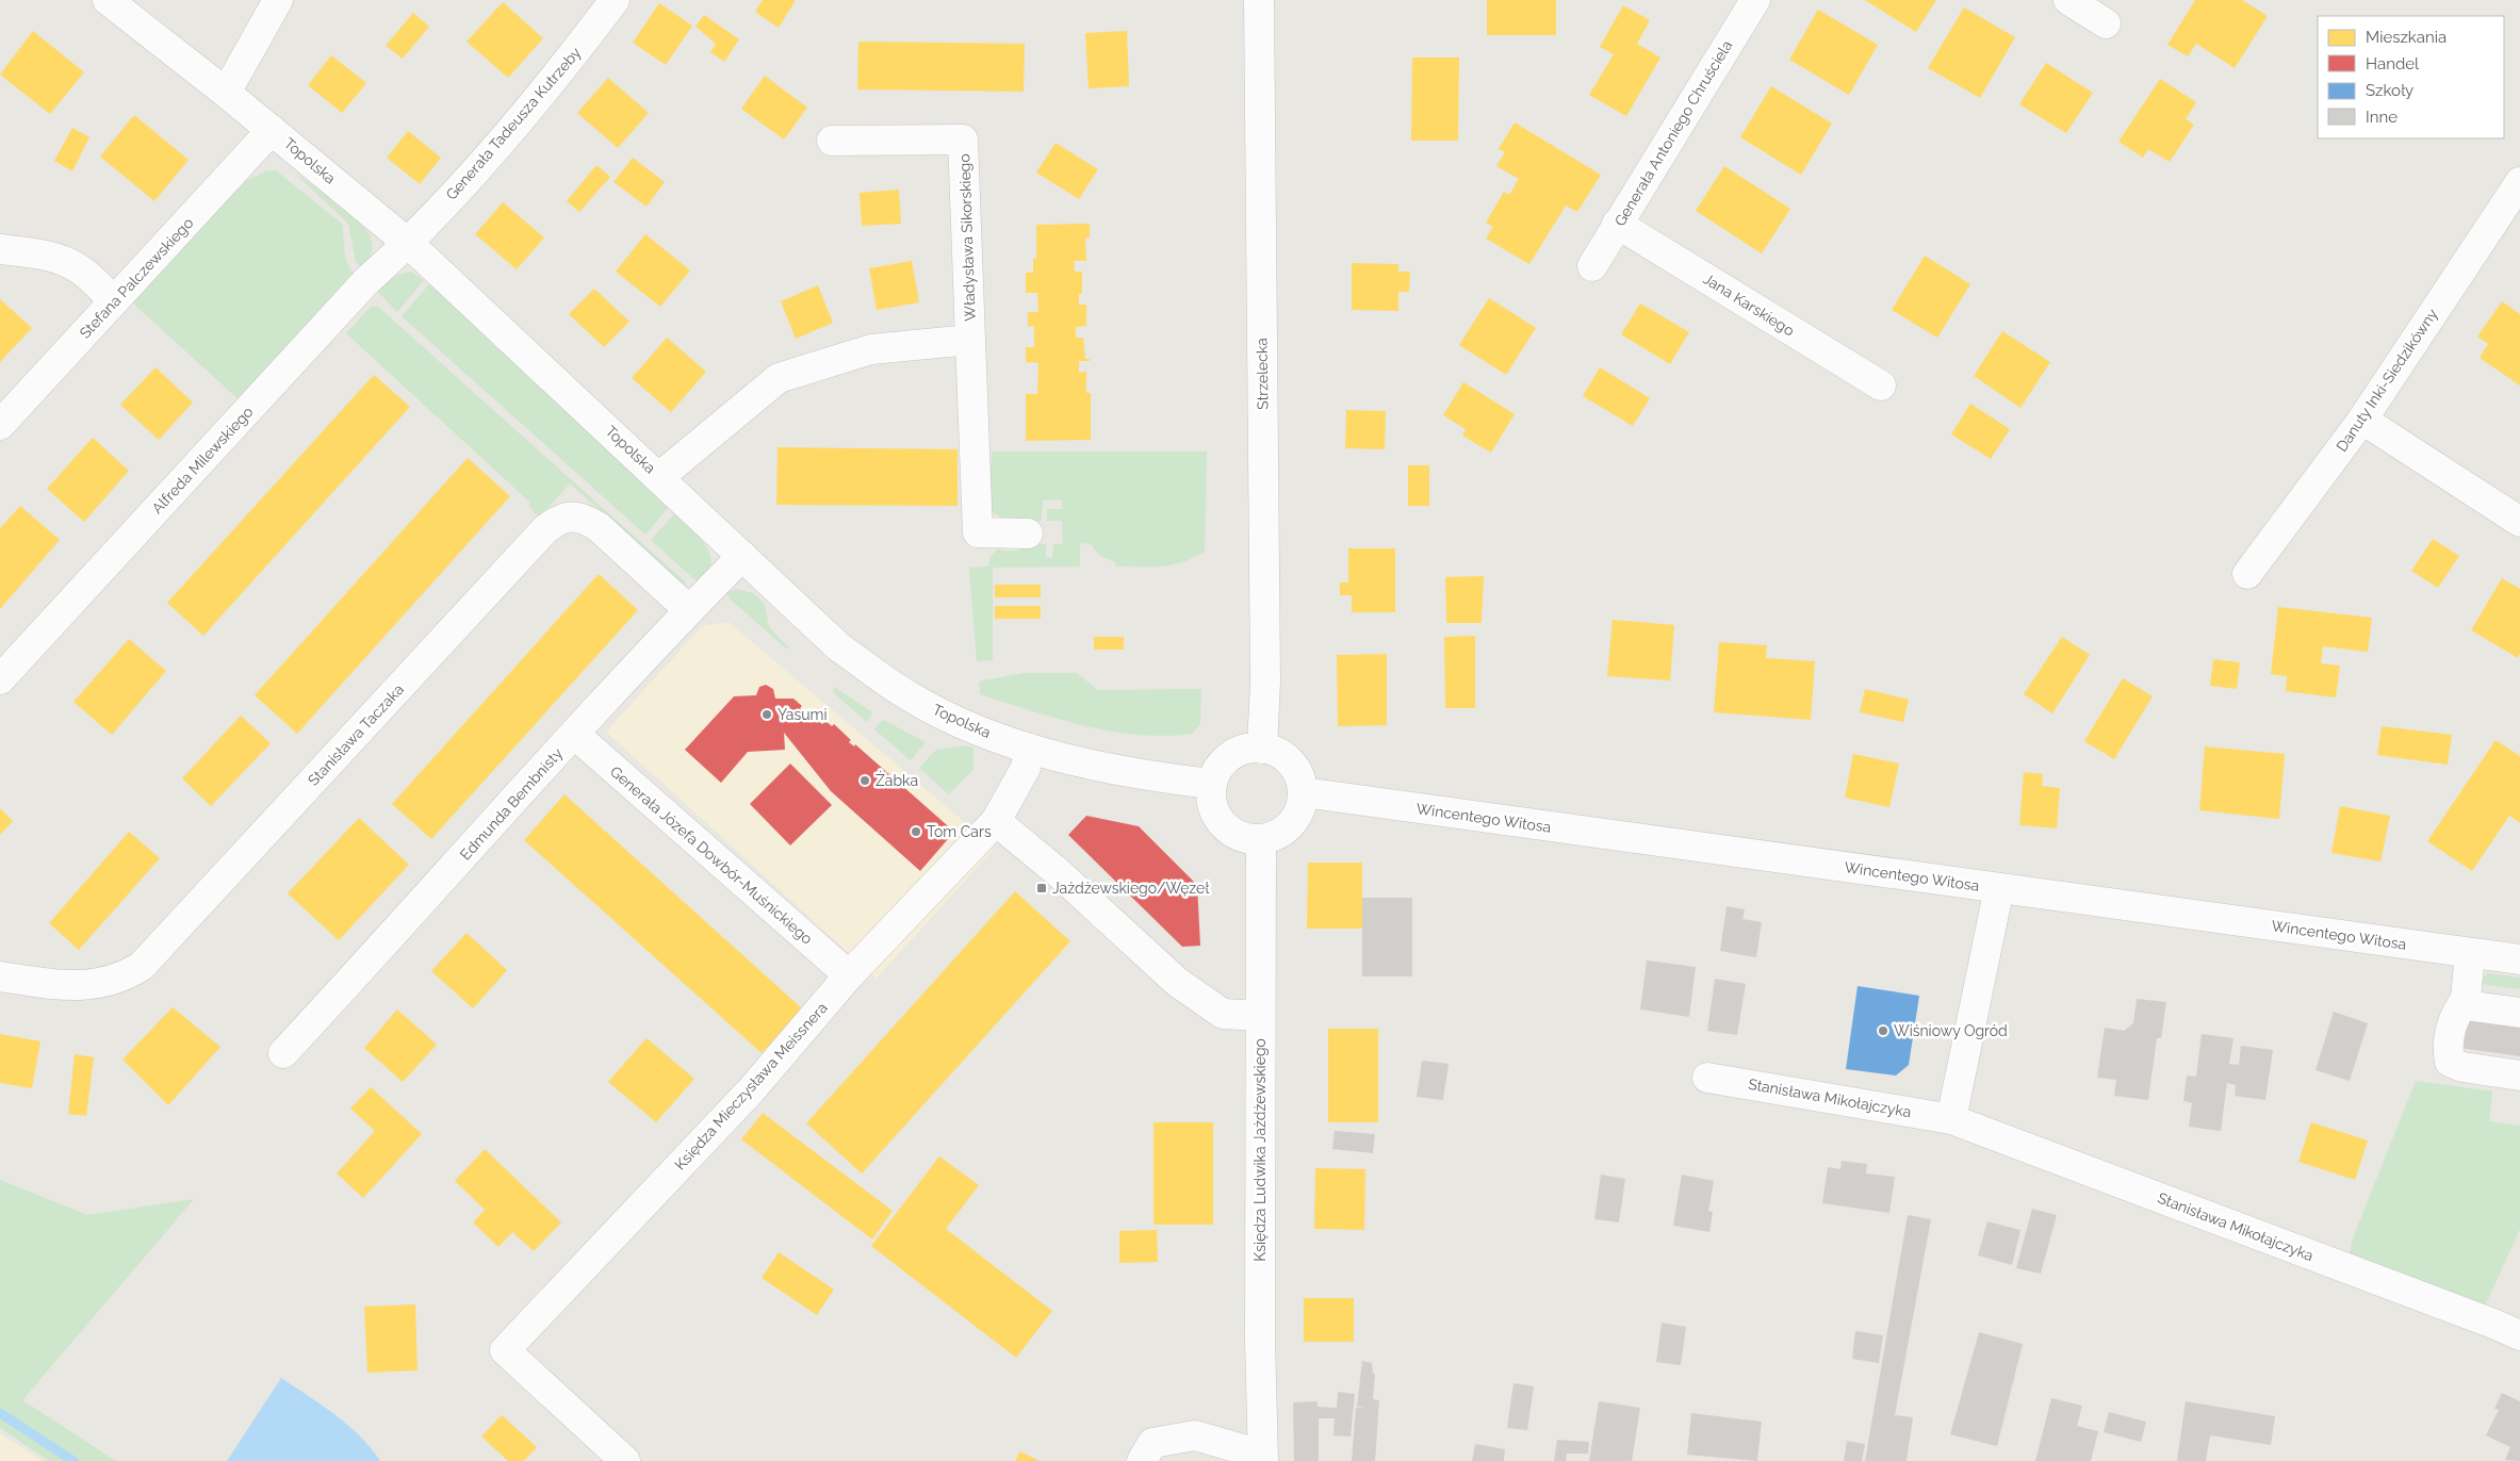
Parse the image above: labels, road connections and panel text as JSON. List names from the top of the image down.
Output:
{
  "streets": {
    "street": [
      "Generała Tadeusza Kutrzeby",
      "Generała Antoniego Chruściela",
      "Topolska",
      "Władysława Sikorskiego",
      "Stefana Palczewskiego",
      "Jana Karskiego",
      "Strzelecka",
      "Danuty Inki-Siedzikówny",
      "Alfreda Milewskiego",
      "Stanisława Taczaka",
      "Edmunda Bembnisty",
      "Wincentego Witosa",
      "Generała Józefa Dowbór-Muśnickiego",
      "Księdza Mieczysława Meissnera",
      "Stanisława Mikołajczyka",
      "Księdza Ludwika Jażdżewskiego"
    ]
  },
  "crossings": [
    ["Generała Tadeusza Kutrzeby", "Topolska"],
    ["Generała Tadeusza Kutrzeby", "Alfreda Milewskiego"],
    ["Generała Antoniego Chruściela", "Jana Karskiego"],
    ["Topolska", "Władysława Sikorskiego"],
    ["Topolska", "Stefana Palczewskiego"],
    ["Topolska", "Strzelecka"],
    ["Topolska", "Alfreda Milewskiego"],
    ["Topolska", "Edmunda Bembnisty"],
    ["Topolska", "Wincentego Witosa"],
    ["Topolska", "Księdza Mieczysława Meissnera"],
    ["Topolska", "Księdza Ludwika Jażdżewskiego"],
    ["Strzelecka", "Wincentego Witosa"],
    ["Strzelecka", "Księdza Ludwika Jażdżewskiego"],
    ["Stanisława Taczaka", "Edmunda Bembnisty"],
    ["Edmunda Bembnisty", "Generała Józefa Dowbór-Muśnickiego"],
    ["Wincentego Witosa", "Księdza Ludwika Jażdżewskiego"],
    ["Generała Józefa Dowbór-Muśnickiego", "Księdza Mieczysława Meissnera"]
  ],
  "places": {
    "other": [
      "Yasumi",
      "Żabka",
      "Tom Cars",
      "Wiśniowy Ogród"
    ],
    "transit": ["Jażdżewskiego/Węzeł"]
  },
  "legend": [
    "Mieszkania",
    "Handel",
    "Szkoły",
    "Inne"
  ]
}
